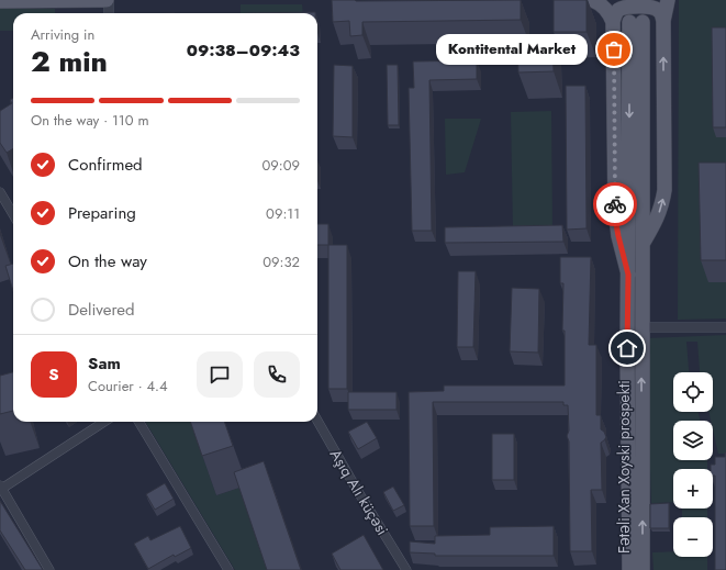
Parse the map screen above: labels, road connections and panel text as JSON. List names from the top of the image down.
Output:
{
  "streets": {
    "main road": ["Fətəli Xan Xoyski prospekti"],
    "street": ["Aşıq Alı küçəsi"]
  },
  "places": ["Kontitental Market"],
  "page": {
    "heading": ["2 min", "Arriving in", "09:38–09:43"],
    "panel": ["Sam", "Courier · 4.4"],
    "bubble": "Kontitental Market",
    "bar": "On the way · 110 m",
    "list": [
      ["Confirmed", "09:09"],
      ["Preparing", "09:11"],
      ["On the way", "09:32"],
      "Delivered"
    ],
    "round": "S",
    "map_buttons": ["+", "−"]
  }
}
